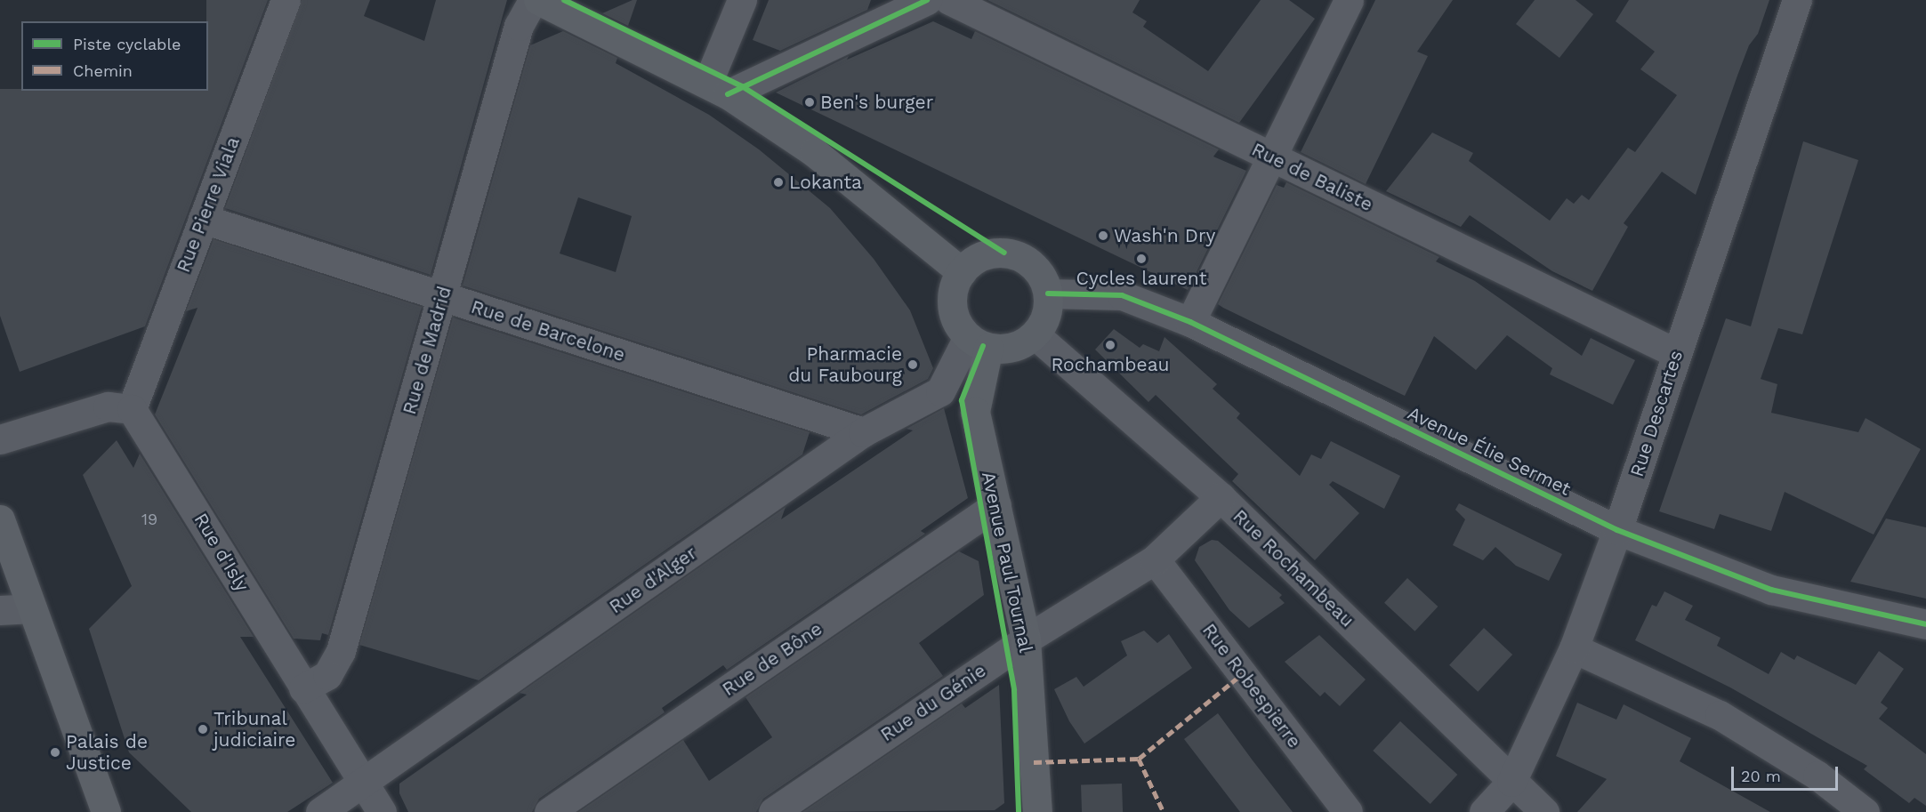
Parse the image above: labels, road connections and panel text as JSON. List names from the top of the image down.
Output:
{
  "streets": {
    "main road": ["Avenue Paul Tournal"],
    "street": [
      "Rue de Baliste",
      "Rue Pierre Viala",
      "Rue de Barcelone",
      "Rue de Madrid",
      "Rue Descartes",
      "Avenue Élie Sermet",
      "Rue d'Isly",
      "Rue Rochambeau",
      "Rue d'Alger",
      "Rue de Bône",
      "Rue Robespierre",
      "Rue du Génie"
    ]
  },
  "crossings": [
    ["Rue de Baliste", "Rue Descartes"],
    ["Rue Pierre Viala", "Rue de Barcelone"],
    ["Rue Pierre Viala", "Rue d'Isly"],
    ["Rue de Barcelone", "Rue de Madrid"],
    ["Rue de Barcelone", "Rue d'Alger"],
    ["Rue de Madrid", "Rue d'Isly"],
    ["Rue Descartes", "Avenue Élie Sermet"],
    ["Rue Descartes", "Rue Rochambeau"],
    ["Avenue Élie Sermet", "Avenue Paul Tournal"],
    ["Avenue Élie Sermet", "Rue Rochambeau"],
    ["Avenue Élie Sermet", "Rue d'Alger"],
    ["Rue d'Isly", "Rue d'Alger"],
    ["Avenue Paul Tournal", "Rue Rochambeau"],
    ["Avenue Paul Tournal", "Rue d'Alger"],
    ["Avenue Paul Tournal", "Rue de Bône"],
    ["Avenue Paul Tournal", "Rue du Génie"],
    ["Rue Rochambeau", "Rue d'Alger"],
    ["Rue Rochambeau", "Rue du Génie"],
    ["Rue Robespierre", "Rue du Génie"]
  ],
  "places": [
    "Ben's burger",
    "Lokanta",
    "Wash'n Dry",
    "Cycles laurent",
    "Rochambeau",
    "Pharmacie du Faubourg",
    "Tribunal judiciaire",
    "Palais de Justice"
  ],
  "house_numbers": ["19"],
  "legend": ["Piste cyclable", "Chemin"],
  "scale_bar": "20 m"
}
